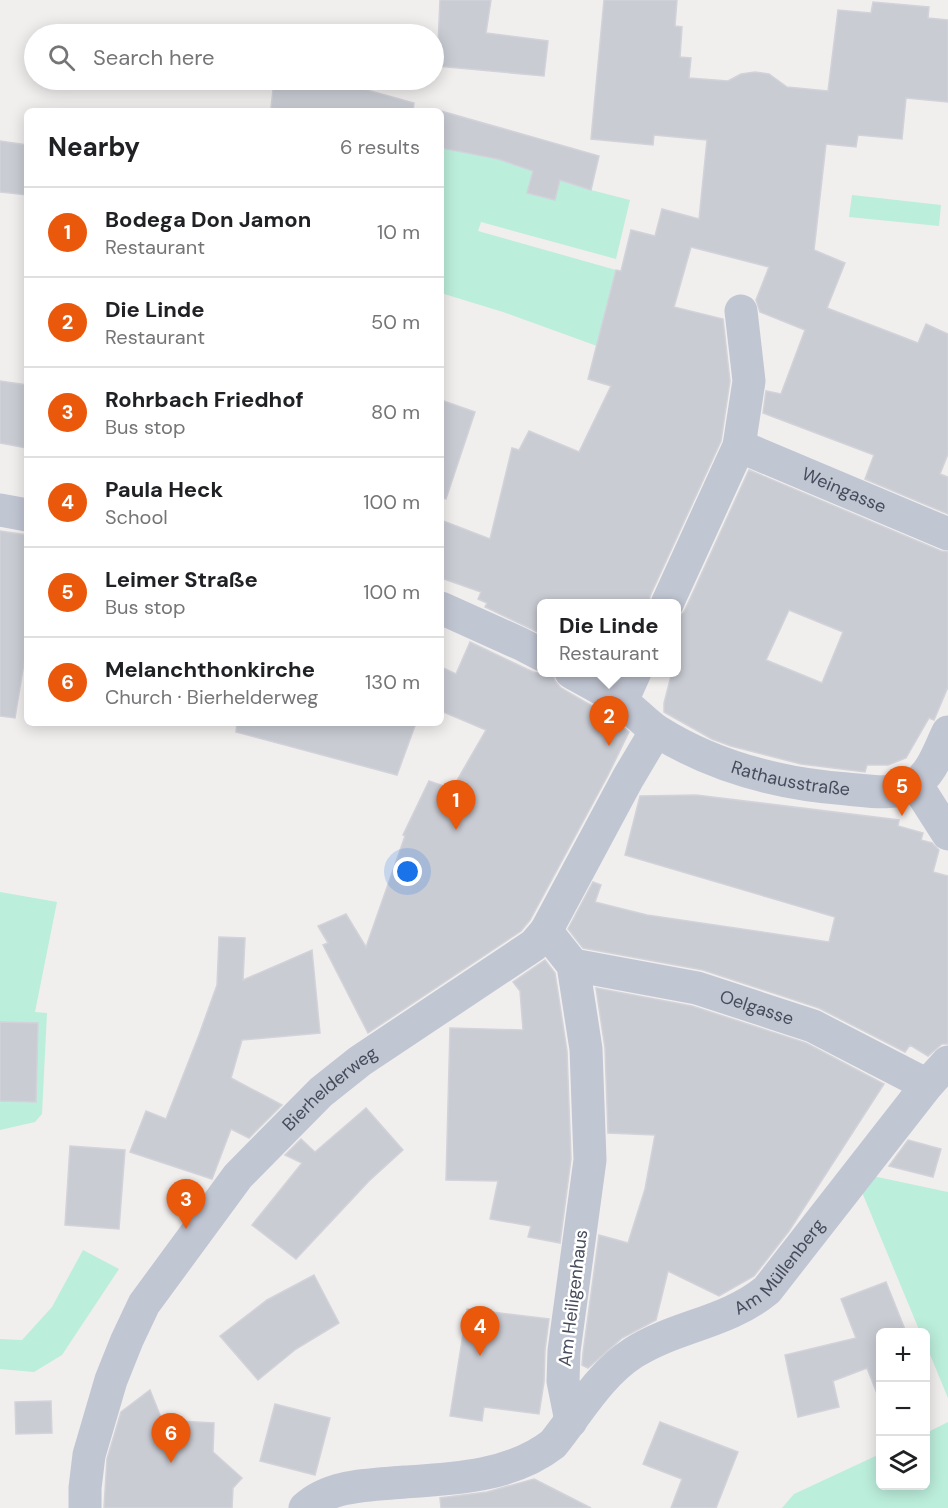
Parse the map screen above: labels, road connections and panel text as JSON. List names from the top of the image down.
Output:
{
  "streets": {
    "street": [
      "Weingasse",
      "Rathausstraße",
      "Oelgasse",
      "Bierhelderweg",
      "Am Müllenberg",
      "Am Heiligenhaus"
    ]
  },
  "crossings": [
    ["Rathausstraße", "Bierhelderweg"],
    ["Oelgasse", "Am Müllenberg"],
    ["Oelgasse", "Am Heiligenhaus"],
    ["Bierhelderweg", "Am Heiligenhaus"],
    ["Am Müllenberg", "Am Heiligenhaus"]
  ],
  "page": {
    "search": "Search here",
    "heading": ["Nearby", "6 results"],
    "list": [
      {
        "mark": "1",
        "name": "Bodega Don Jamon",
        "note": "Restaurant",
        "value": "10 m"
      },
      {
        "mark": "2",
        "name": "Die Linde",
        "note": "Restaurant",
        "value": "50 m"
      },
      {
        "mark": "3",
        "name": "Rohrbach Friedhof",
        "note": "Bus stop",
        "value": "80 m"
      },
      {
        "mark": "4",
        "name": "Paula Heck",
        "note": "School",
        "value": "100 m"
      },
      {
        "mark": "5",
        "name": "Leimer Straße",
        "note": "Bus stop",
        "value": "100 m"
      },
      {
        "mark": "6",
        "name": "Melanchthonkirche",
        "note": "Church · Bierhelderweg",
        "value": "130 m"
      }
    ],
    "popup": ["Die Linde", "Restaurant"],
    "pins": [
      "2",
      "5",
      "1",
      "3",
      "4",
      "6"
    ],
    "map_buttons": ["+", "−"]
  }
}
